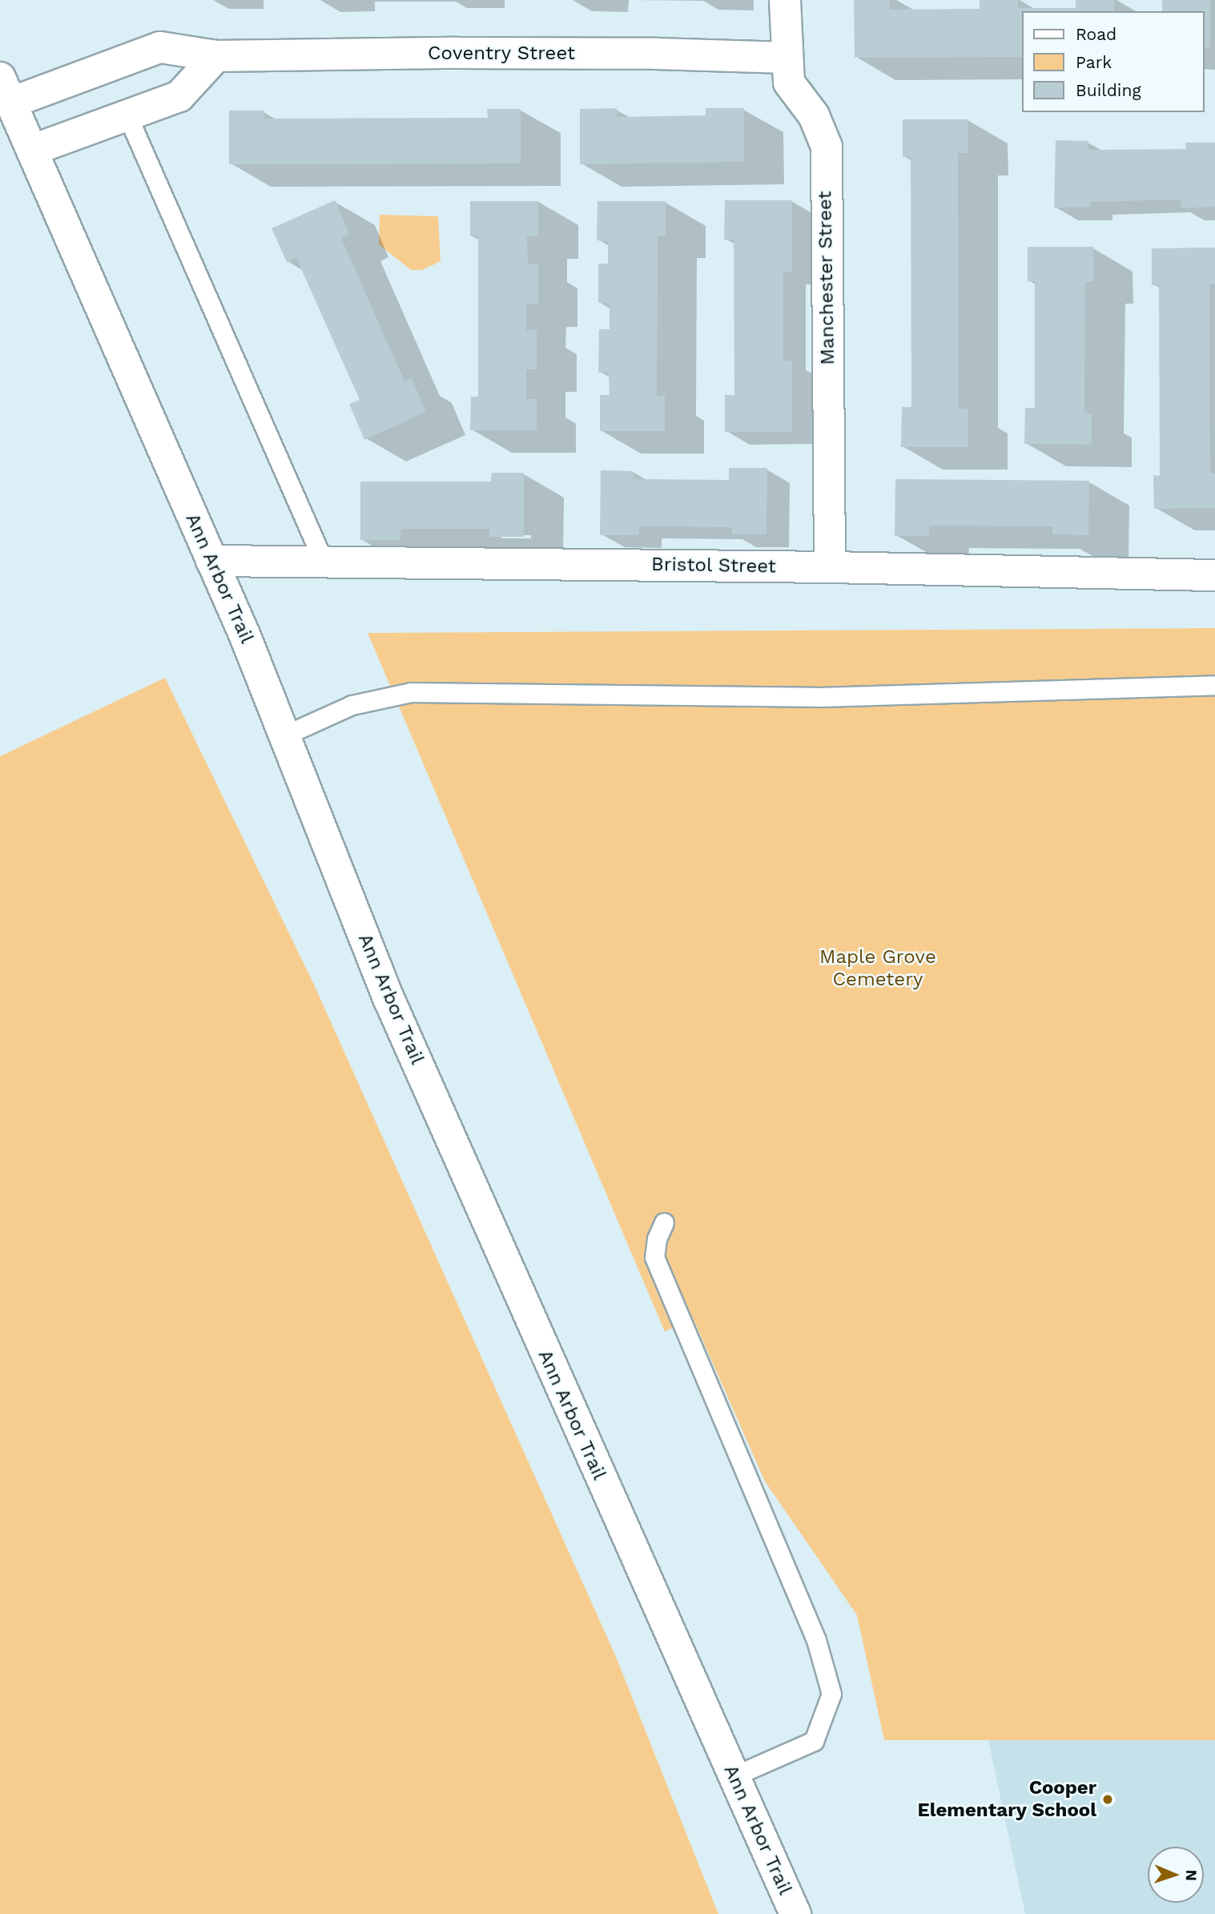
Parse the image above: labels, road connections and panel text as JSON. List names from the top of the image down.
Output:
{
  "streets": {
    "street": [
      "Coventry Street",
      "Manchester Street",
      "Bristol Street",
      "Ann Arbor Trail"
    ]
  },
  "crossings": [
    ["Coventry Street", "Manchester Street"],
    ["Coventry Street", "Ann Arbor Trail"],
    ["Manchester Street", "Bristol Street"],
    ["Bristol Street", "Ann Arbor Trail"]
  ],
  "parks": ["Maple Grove Cemetery"],
  "places": ["Cooper Elementary School"],
  "legend": ["Road", "Park", "Building"],
  "north": "right"
}
